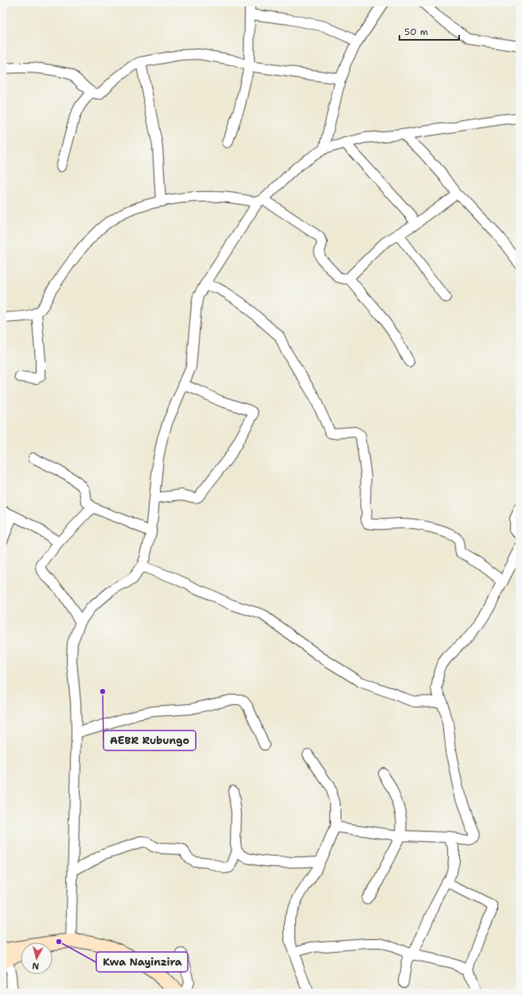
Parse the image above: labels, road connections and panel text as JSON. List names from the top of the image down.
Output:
{
  "places": ["AEBR Rubungo", "Kwa Nayinzira"],
  "scale_bar": "50 m",
  "north": "bottom"
}
